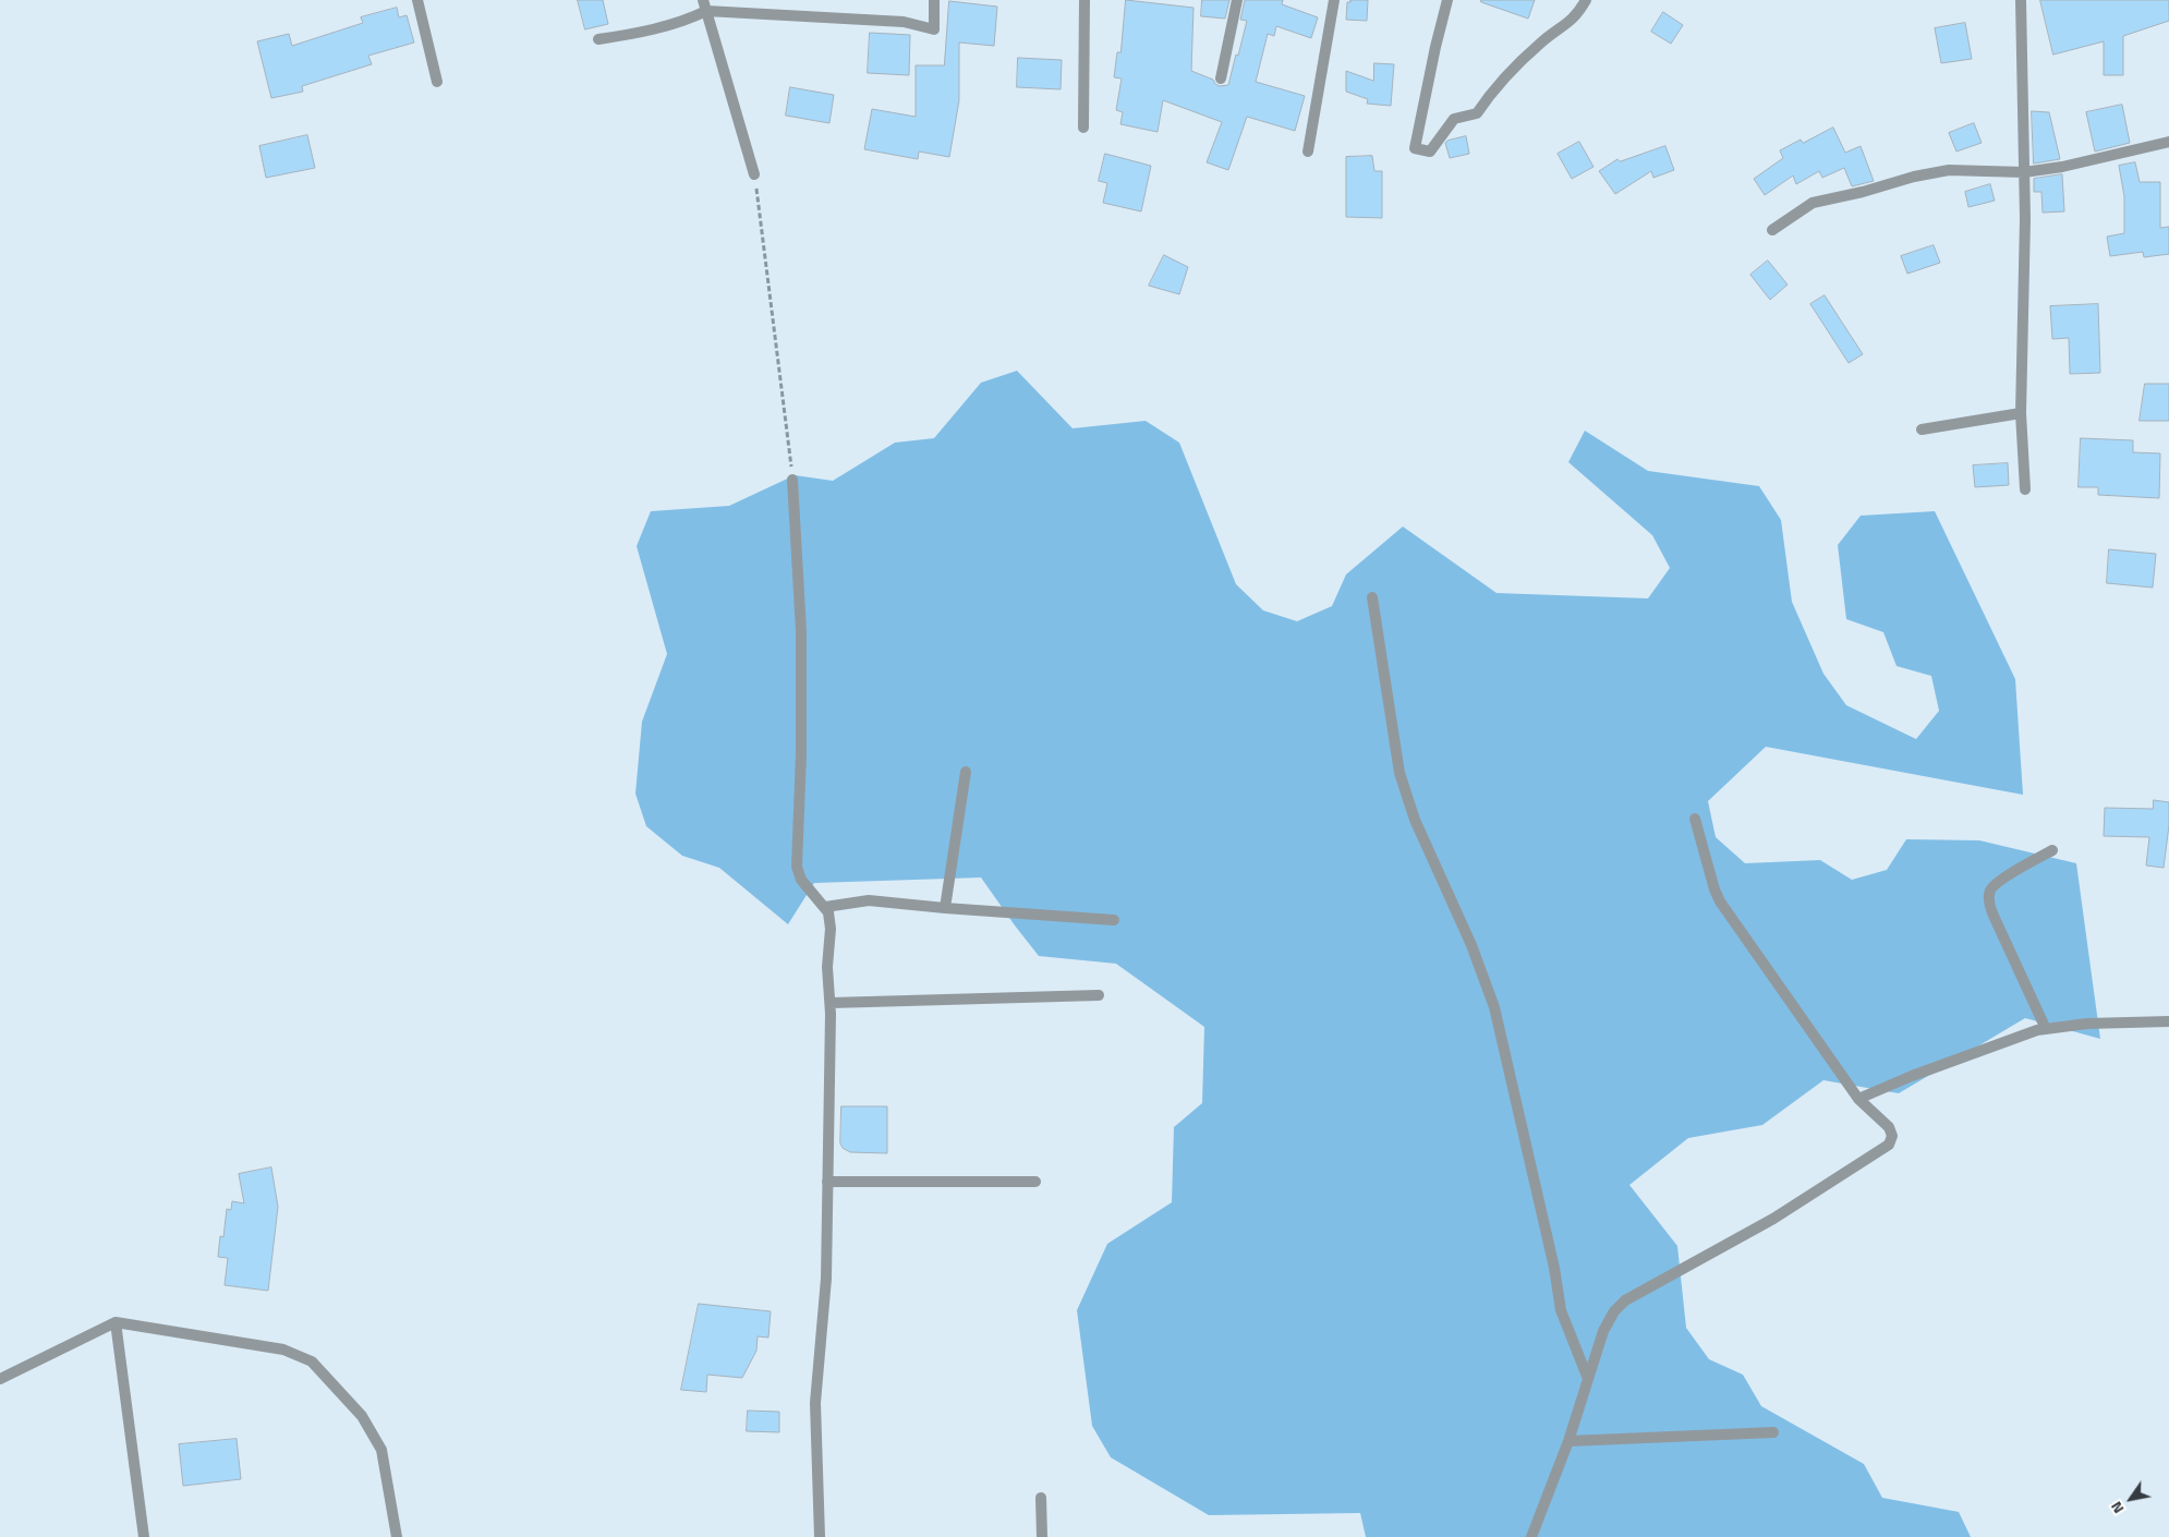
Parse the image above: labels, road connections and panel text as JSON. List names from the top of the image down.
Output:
{
  "north": "bottom left"
}
